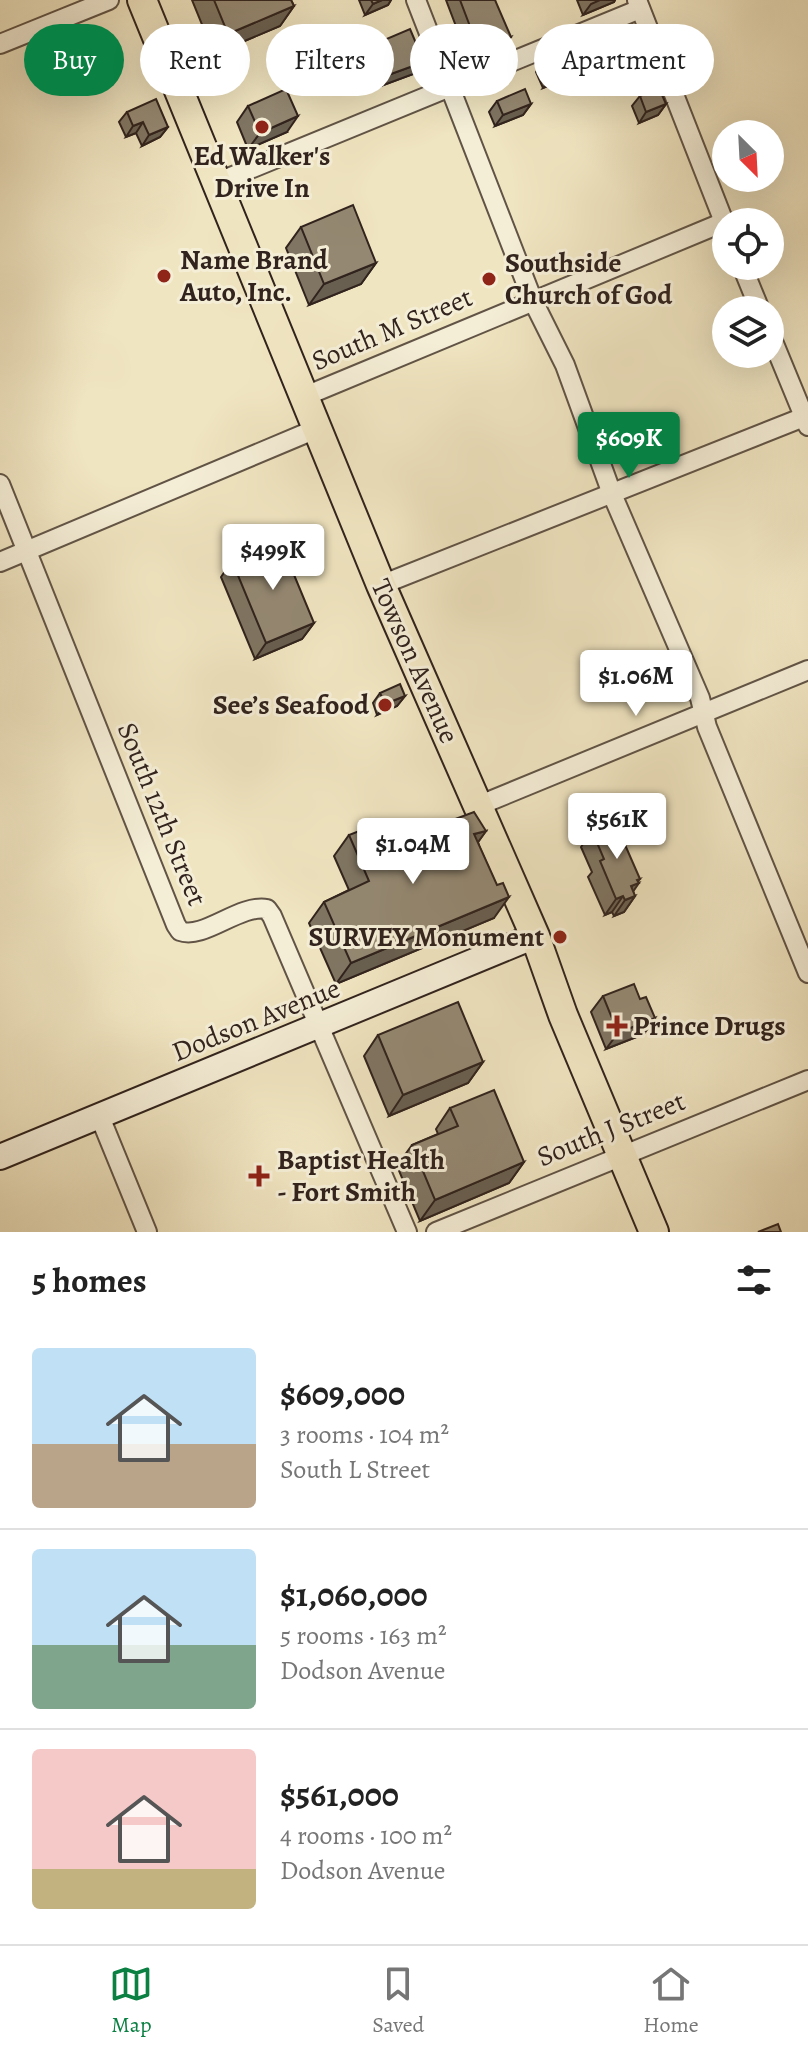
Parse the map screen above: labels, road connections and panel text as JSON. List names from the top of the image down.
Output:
{
  "streets": {
    "main road": ["Towson Avenue"],
    "street": [
      "South M Street",
      "South 12th Street",
      "Dodson Avenue",
      "South J Street"
    ]
  },
  "crossings": [
    ["South M Street", "Towson Avenue"],
    ["Towson Avenue", "Dodson Avenue"],
    ["Towson Avenue", "South J Street"],
    ["South 12th Street", "Dodson Avenue"]
  ],
  "places": {
    "other": [
      "Ed Walker's Drive In",
      "Name Brand Auto, Inc.",
      "Southside Church of God",
      "See’s Seafood",
      "SURVEY Monument"
    ],
    "health": ["Prince Drugs", "Baptist Health - Fort Smith"]
  },
  "north": "bottom right",
  "page": {
    "chip": [
      "Buy",
      "Rent",
      "Filters",
      "New",
      "Apartment"
    ],
    "price": [
      "$609K",
      "$499K",
      "$1.06M",
      "$561K",
      "$1.04M"
    ],
    "heading": "5 homes",
    "list": [
      {
        "name": "$609,000",
        "note": "3 rooms · 104 m² · South L Street"
      },
      {
        "name": "$1,060,000",
        "note": "5 rooms · 163 m² · Dodson Avenue"
      },
      {
        "name": "$561,000",
        "note": "4 rooms · 100 m² · Dodson Avenue"
      }
    ],
    "tabs": ["Map", "Saved", "Home"]
  }
}
